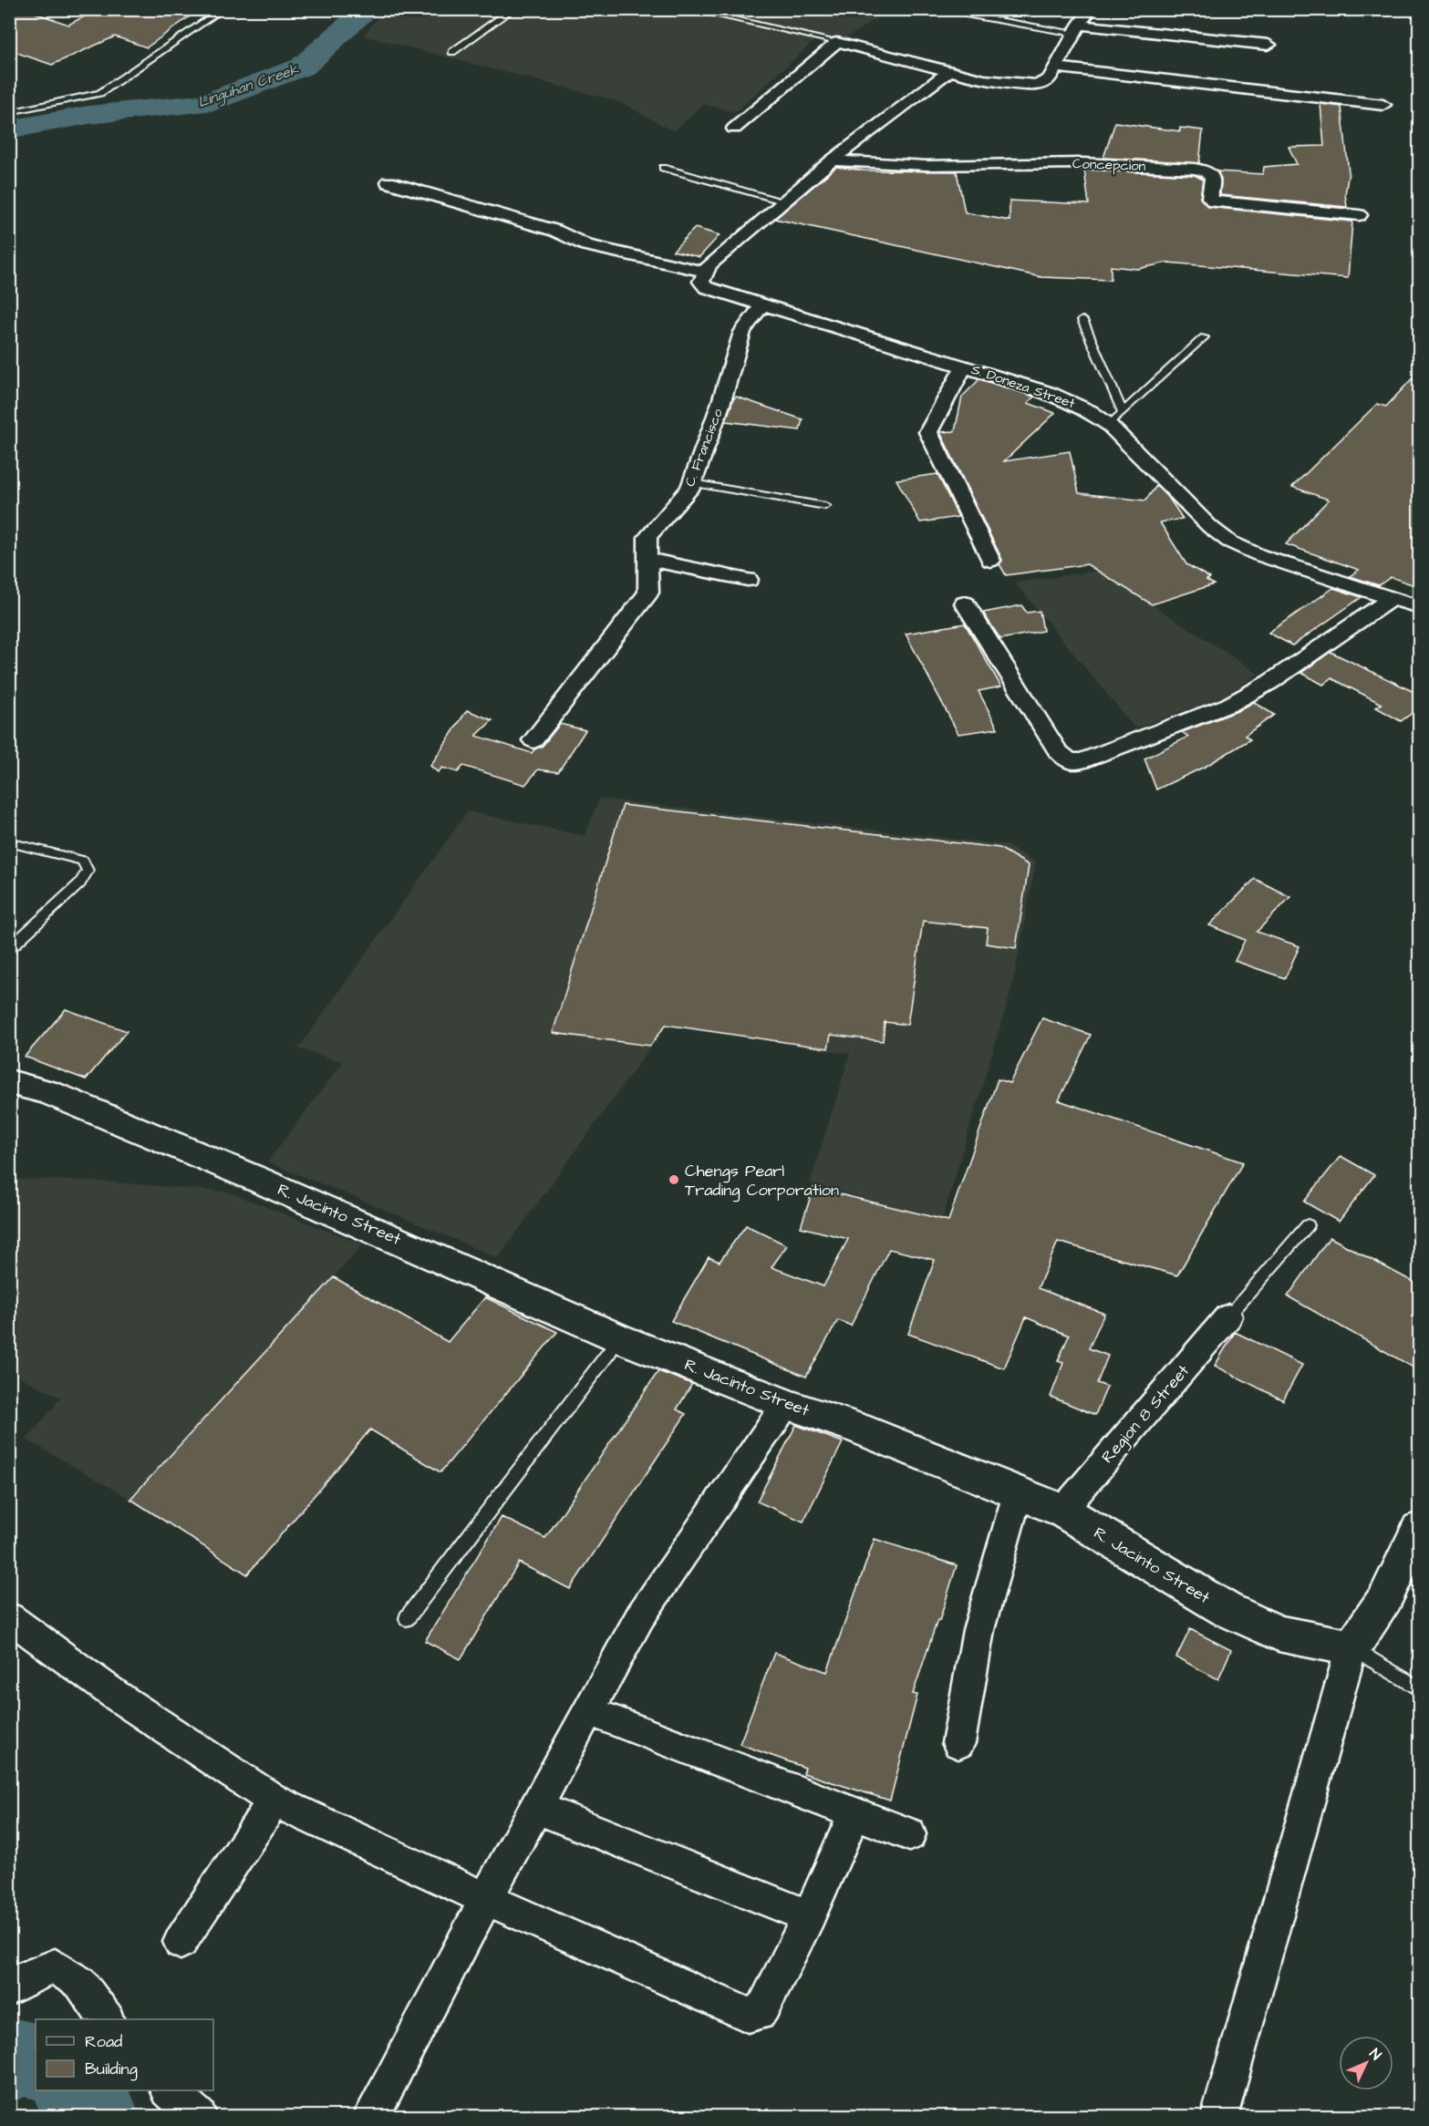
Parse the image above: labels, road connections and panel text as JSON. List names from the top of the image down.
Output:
{
  "streets": {
    "street": [
      "Concepcion",
      "S. Doneza Street",
      "C. Francisco",
      "R. Jacinto Street",
      "Region 8 Street"
    ]
  },
  "crossings": [
    ["S. Doneza Street", "C. Francisco"],
    ["R. Jacinto Street", "Region 8 Street"]
  ],
  "water": ["Linguhan Creek"],
  "places": ["Chengs Pearl Trading Corporation"],
  "legend": ["Road", "Building"],
  "north": "top right"
}
